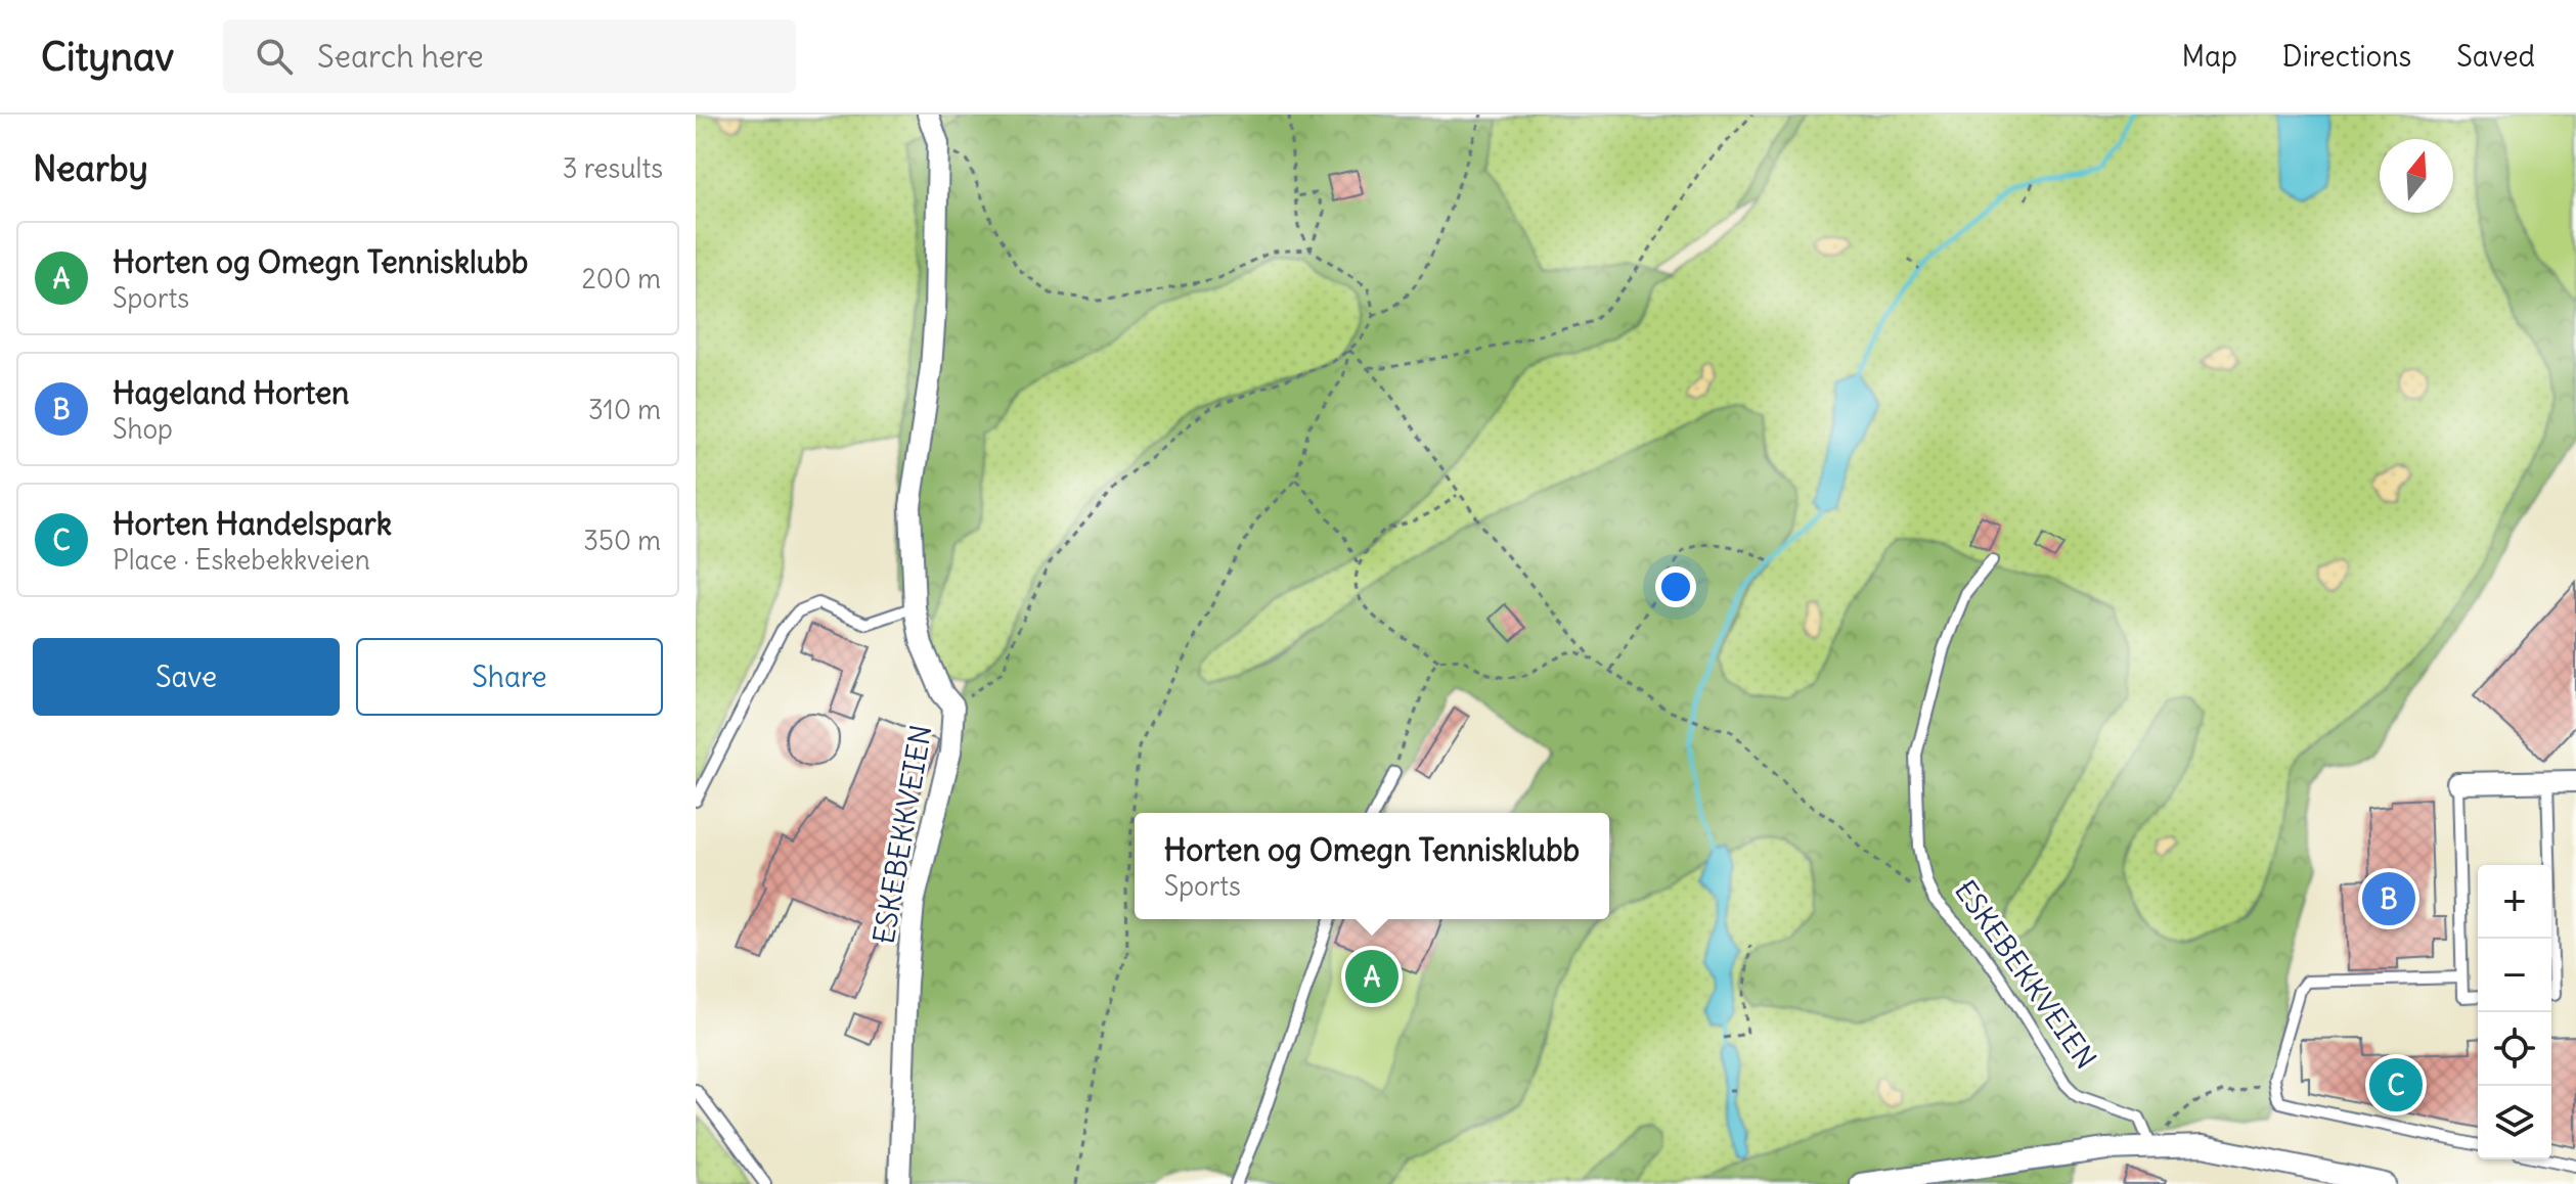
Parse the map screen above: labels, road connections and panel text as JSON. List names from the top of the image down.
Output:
{
  "streets": {
    "street": ["ESKEBEKKVEIEN"]
  },
  "north": "top",
  "page": {
    "header": "Citynav",
    "search": "Search here",
    "nav": ["Map", "Directions", "Saved"],
    "heading": ["Nearby", "3 results"],
    "list": [
      {
        "mark": "A",
        "name": "Horten og Omegn Tennisklubb",
        "note": "Sports",
        "value": "200 m"
      },
      {
        "mark": "B",
        "name": "Hageland Horten",
        "note": "Shop",
        "value": "310 m"
      },
      {
        "mark": "C",
        "name": "Horten Handelspark",
        "note": "Place · Eskebekkveien",
        "value": "350 m"
      }
    ],
    "buttons": ["Save", "Share"],
    "popup": ["Horten og Omegn Tennisklubb", "Sports"],
    "map_buttons": ["+", "−"],
    "pins": ["B", "A", "C"]
  }
}
